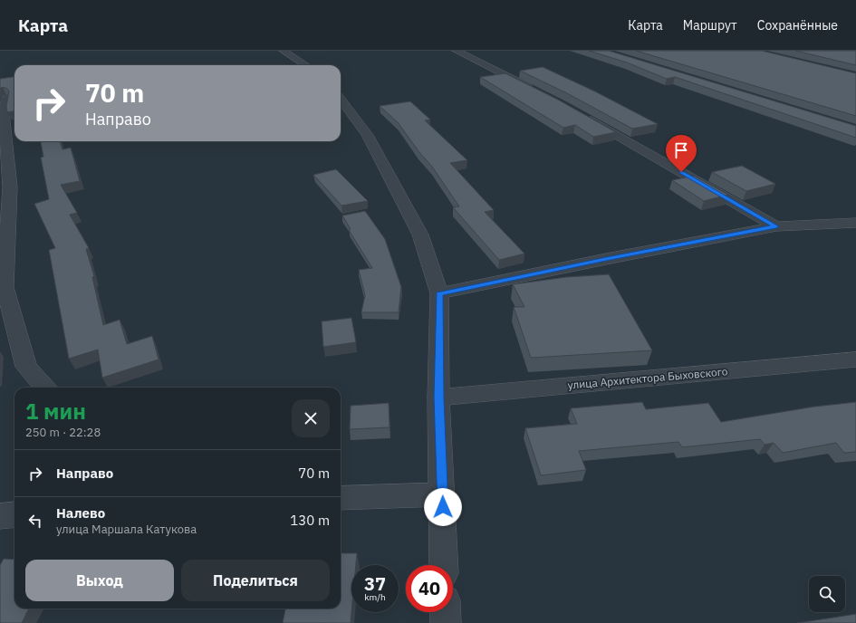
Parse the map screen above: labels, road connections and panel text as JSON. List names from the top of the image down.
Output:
{
  "streets": {
    "street": ["улица Архитектора Быховского"]
  },
  "page": {
    "header": "Карта",
    "nav": ["Карта", "Маршрут", "Сохранённые"],
    "turn": ["70 m", "Направо"],
    "heading": ["1 мин", "250 m · 22:28"],
    "list": [
      {
        "name": "Направо",
        "value": "70 m"
      },
      {
        "name": "Налево",
        "note": "улица Маршала Катукова",
        "value": "130 m"
      }
    ],
    "buttons": ["Выход", "Поделиться"],
    "speed": "37 km/h",
    "limit": "40"
  }
}
